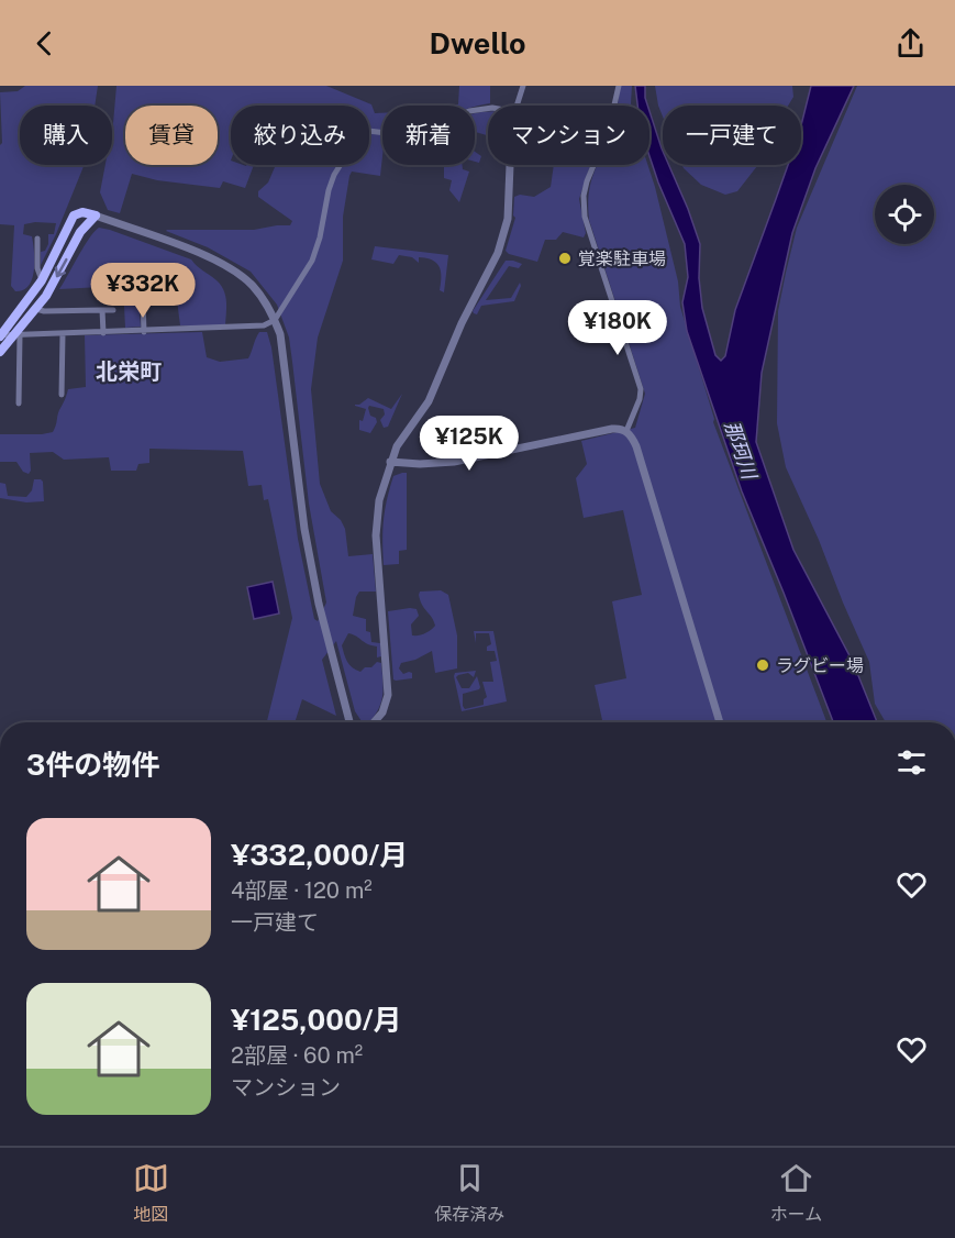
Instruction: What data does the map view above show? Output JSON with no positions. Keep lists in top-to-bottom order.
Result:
{
  "districts": ["北栄町"],
  "water": ["那珂川"],
  "places": ["覚楽駐車場", "ラグビー場"],
  "page": {
    "header": "Dwello",
    "chip": [
      "購入",
      "賃貸",
      "絞り込み",
      "新着",
      "マンション",
      "一戸建て"
    ],
    "price": ["¥332K", "¥180K", "¥125K"],
    "heading": "3件の物件",
    "list": [
      {
        "name": "¥332,000/月",
        "note": "4部屋 · 120 m² · 一戸建て"
      },
      {
        "name": "¥125,000/月",
        "note": "2部屋 · 60 m² · マンション"
      }
    ],
    "tabs": ["地図", "保存済み", "ホーム"]
  }
}
